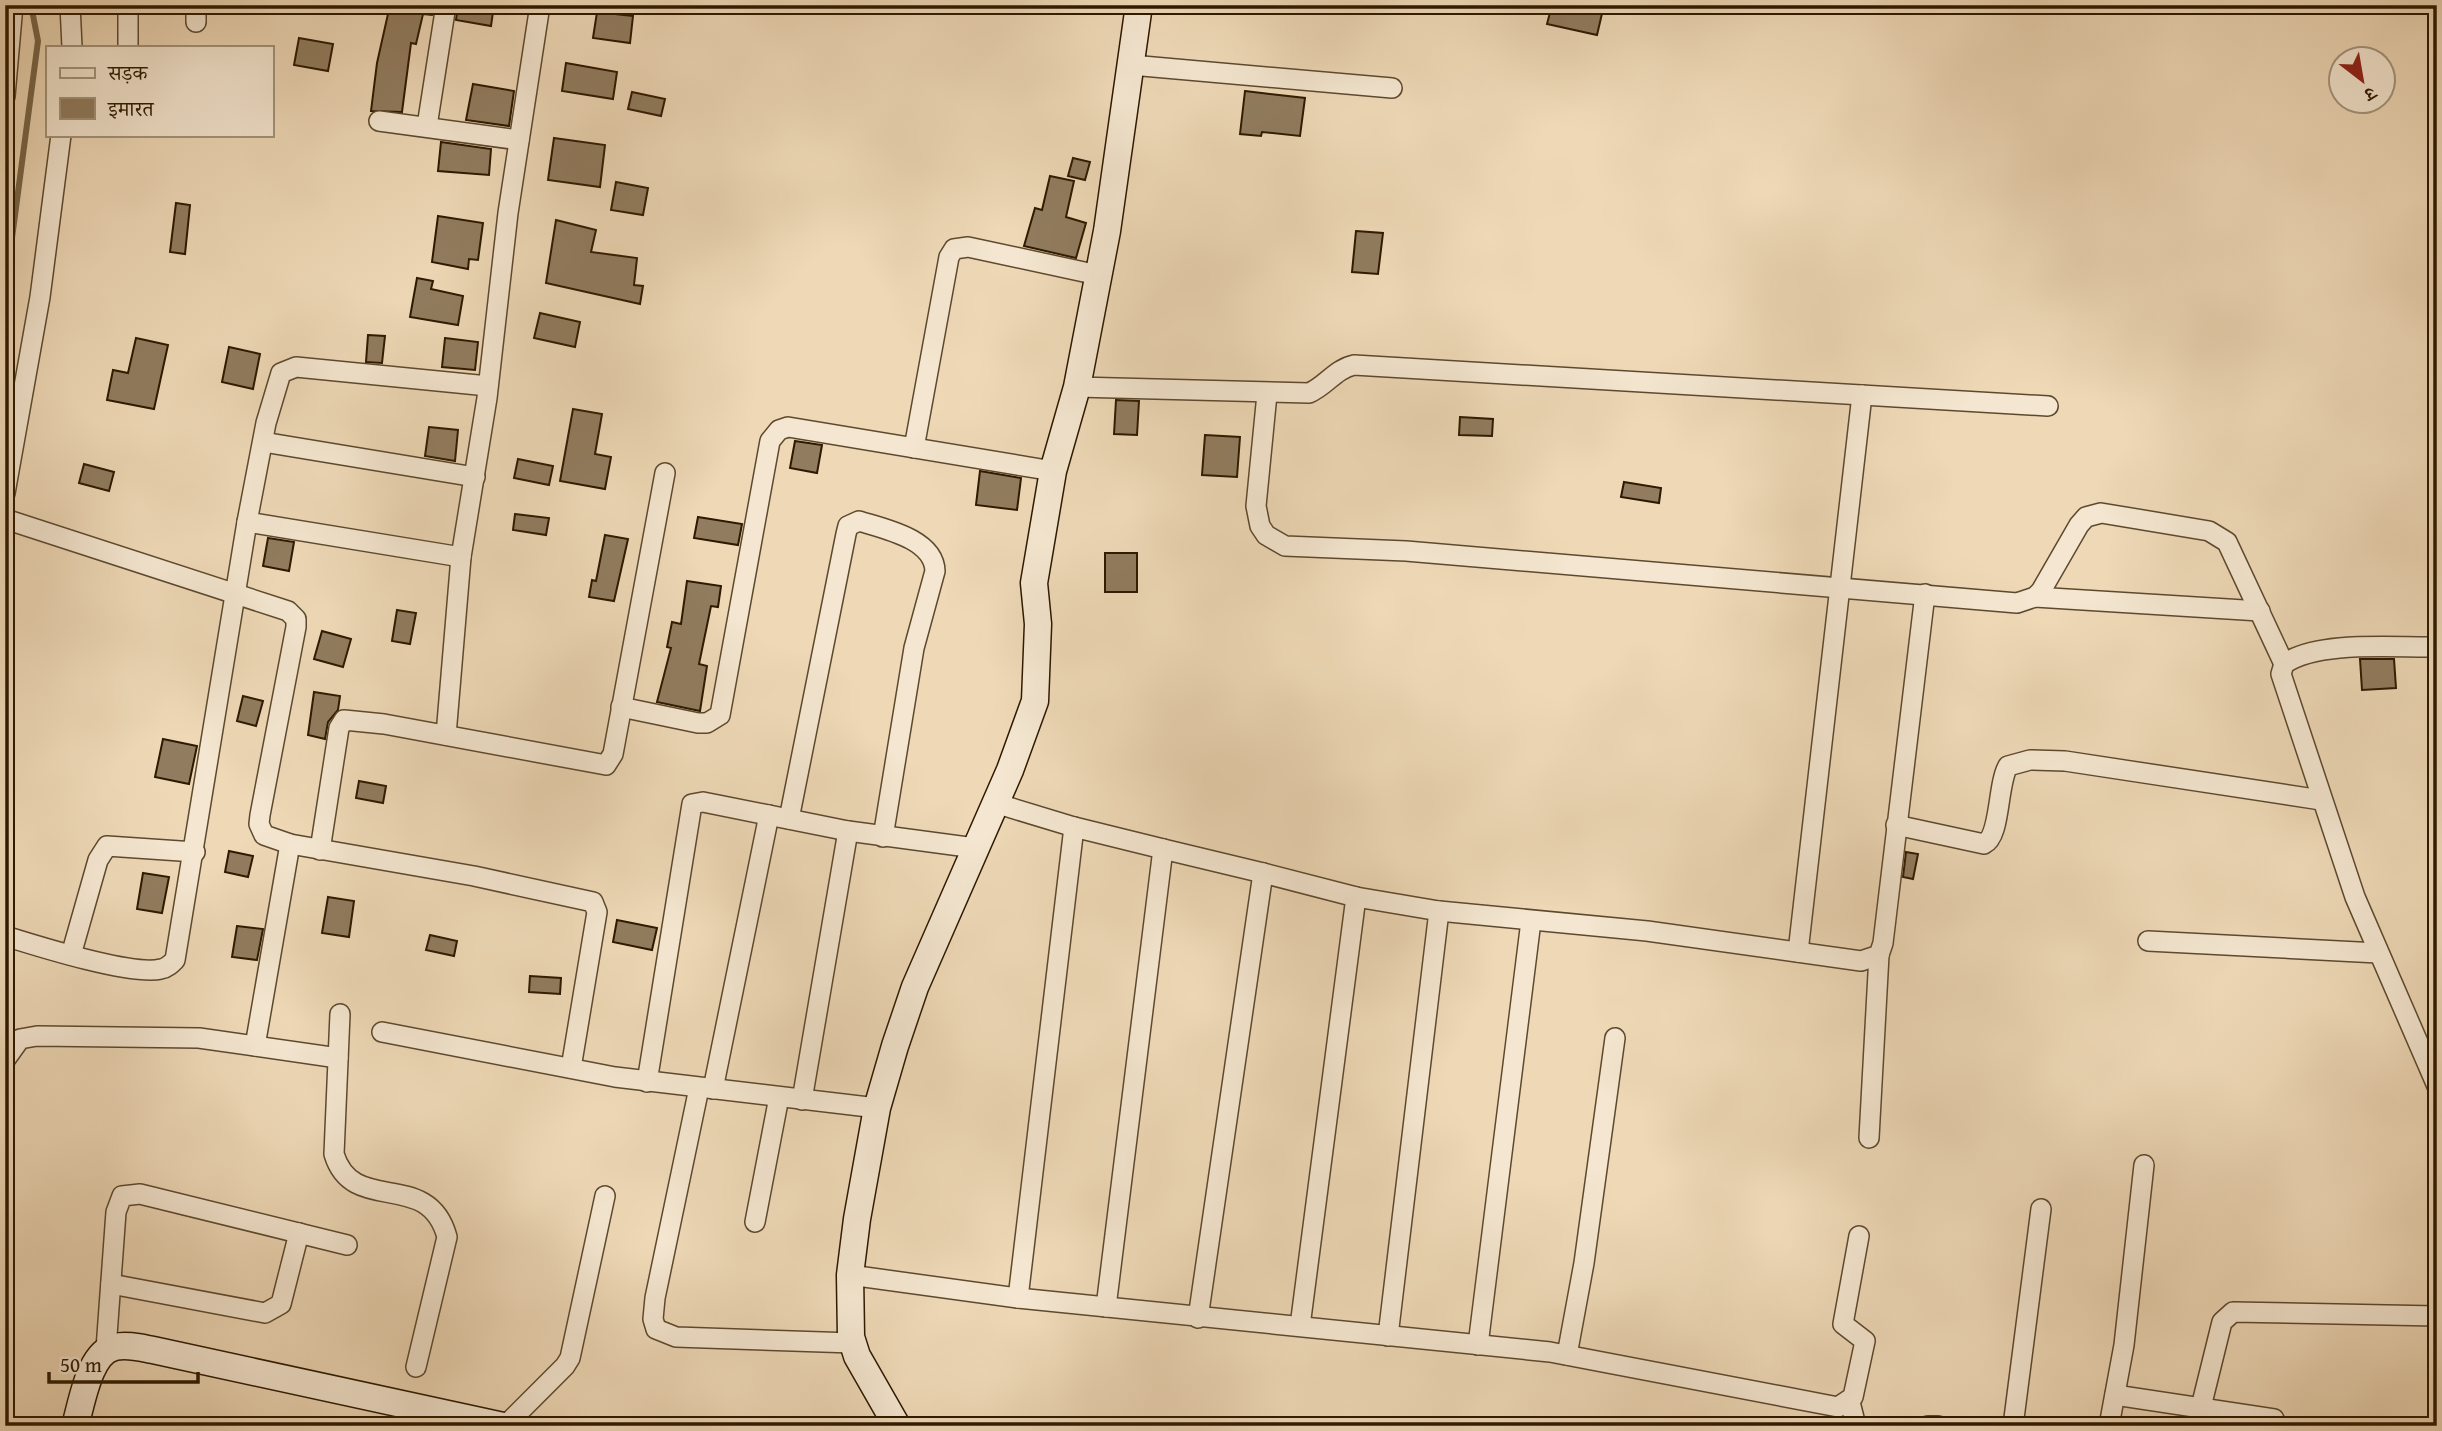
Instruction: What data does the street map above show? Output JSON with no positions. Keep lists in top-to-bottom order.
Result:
{
  "legend": ["सड़क", "इमारत"],
  "scale_bar": "50 m",
  "north": "bottom right"
}
